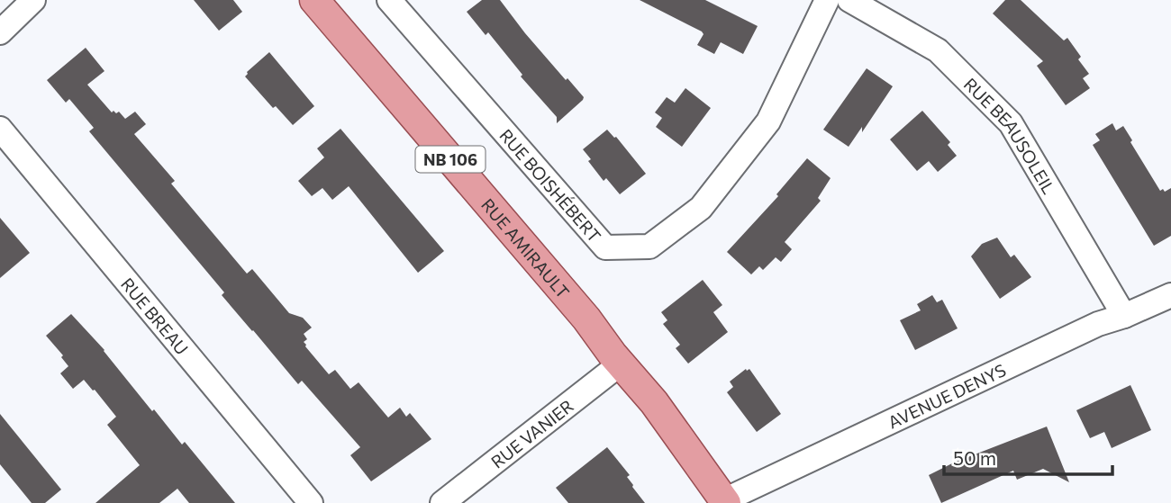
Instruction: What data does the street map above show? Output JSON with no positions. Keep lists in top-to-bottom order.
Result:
{
  "streets": {
    "main road": ["NB 106", "RUE AMIRAULT"],
    "street": [
      "RUE BEAUSOLEIL",
      "RUE BOISHÉBERT",
      "RUE BREAU",
      "AVENUE DENYS",
      "RUE VANIER"
    ]
  },
  "crossings": [
    ["RUE BEAUSOLEIL", "AVENUE DENYS"],
    ["RUE AMIRAULT", "AVENUE DENYS"],
    ["RUE AMIRAULT", "RUE VANIER"]
  ],
  "scale_bar": "50 m"
}
